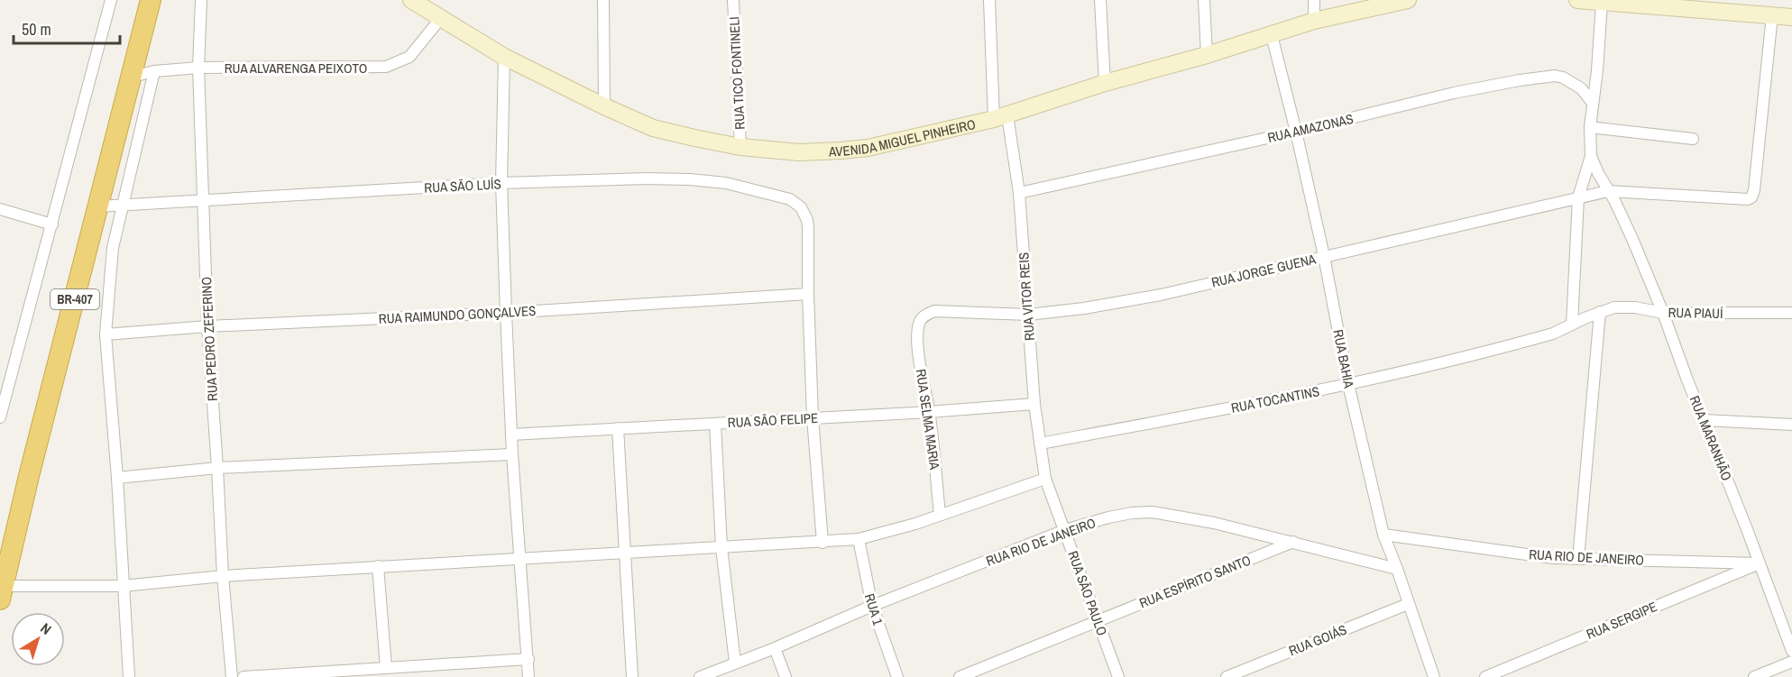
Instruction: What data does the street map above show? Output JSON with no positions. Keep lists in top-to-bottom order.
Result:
{
  "streets": {
    "highway": ["BR-407"],
    "street": [
      "RUA ALVARENGA PEIXOTO",
      "RUA TICO FONTINELI",
      "RUA AMAZONAS",
      "AVENIDA MIGUEL PINHEIRO",
      "RUA SÃO LUÍS",
      "RUA JORGE GUENA",
      "RUA VITOR REIS",
      "RUA PIAUÍ",
      "RUA RAIMUNDO GONÇALVES",
      "RUA PEDRO ZEFERINO",
      "RUA BAHIA",
      "RUA TOCANTINS",
      "RUA SELMA MARIA",
      "RUA SÃO FELIPE",
      "RUA MARANHÃO",
      "RUA RIO DE JANEIRO",
      "RUA ESPÍRITO SANTO",
      "RUA SÃO PAULO",
      "RUA 1",
      "RUA SERGIPE",
      "RUA GOIÁS"
    ]
  },
  "crossings": [
    ["RUA ALVARENGA PEIXOTO", "AVENIDA MIGUEL PINHEIRO"],
    ["RUA ALVARENGA PEIXOTO", "BR-407"],
    ["RUA ALVARENGA PEIXOTO", "RUA PEDRO ZEFERINO"],
    ["RUA TICO FONTINELI", "AVENIDA MIGUEL PINHEIRO"],
    ["RUA AMAZONAS", "RUA VITOR REIS"],
    ["RUA AMAZONAS", "RUA BAHIA"],
    ["AVENIDA MIGUEL PINHEIRO", "RUA VITOR REIS"],
    ["AVENIDA MIGUEL PINHEIRO", "RUA BAHIA"],
    ["RUA SÃO LUÍS", "BR-407"],
    ["RUA SÃO LUÍS", "RUA RAIMUNDO GONÇALVES"],
    ["RUA SÃO LUÍS", "RUA PEDRO ZEFERINO"],
    ["RUA JORGE GUENA", "RUA VITOR REIS"],
    ["RUA JORGE GUENA", "RUA BAHIA"],
    ["RUA JORGE GUENA", "RUA SELMA MARIA"],
    ["RUA JORGE GUENA", "RUA MARANHÃO"],
    ["RUA VITOR REIS", "RUA TOCANTINS"],
    ["RUA VITOR REIS", "RUA SÃO FELIPE"],
    ["RUA VITOR REIS", "RUA SÃO PAULO"],
    ["RUA PIAUÍ", "RUA TOCANTINS"],
    ["RUA PIAUÍ", "RUA MARANHÃO"],
    ["RUA RAIMUNDO GONÇALVES", "RUA PEDRO ZEFERINO"],
    ["RUA BAHIA", "RUA TOCANTINS"],
    ["RUA BAHIA", "RUA RIO DE JANEIRO"],
    ["RUA BAHIA", "RUA GOIÁS"],
    ["RUA SELMA MARIA", "RUA SÃO FELIPE"],
    ["RUA MARANHÃO", "RUA RIO DE JANEIRO"],
    ["RUA MARANHÃO", "RUA SERGIPE"],
    ["RUA RIO DE JANEIRO", "RUA ESPÍRITO SANTO"],
    ["RUA RIO DE JANEIRO", "RUA SÃO PAULO"],
    ["RUA RIO DE JANEIRO", "RUA 1"],
    ["RUA RIO DE JANEIRO", "RUA SERGIPE"],
    ["RUA ESPÍRITO SANTO", "RUA SÃO PAULO"]
  ],
  "scale_bar": "50 m",
  "north": "top right"
}
